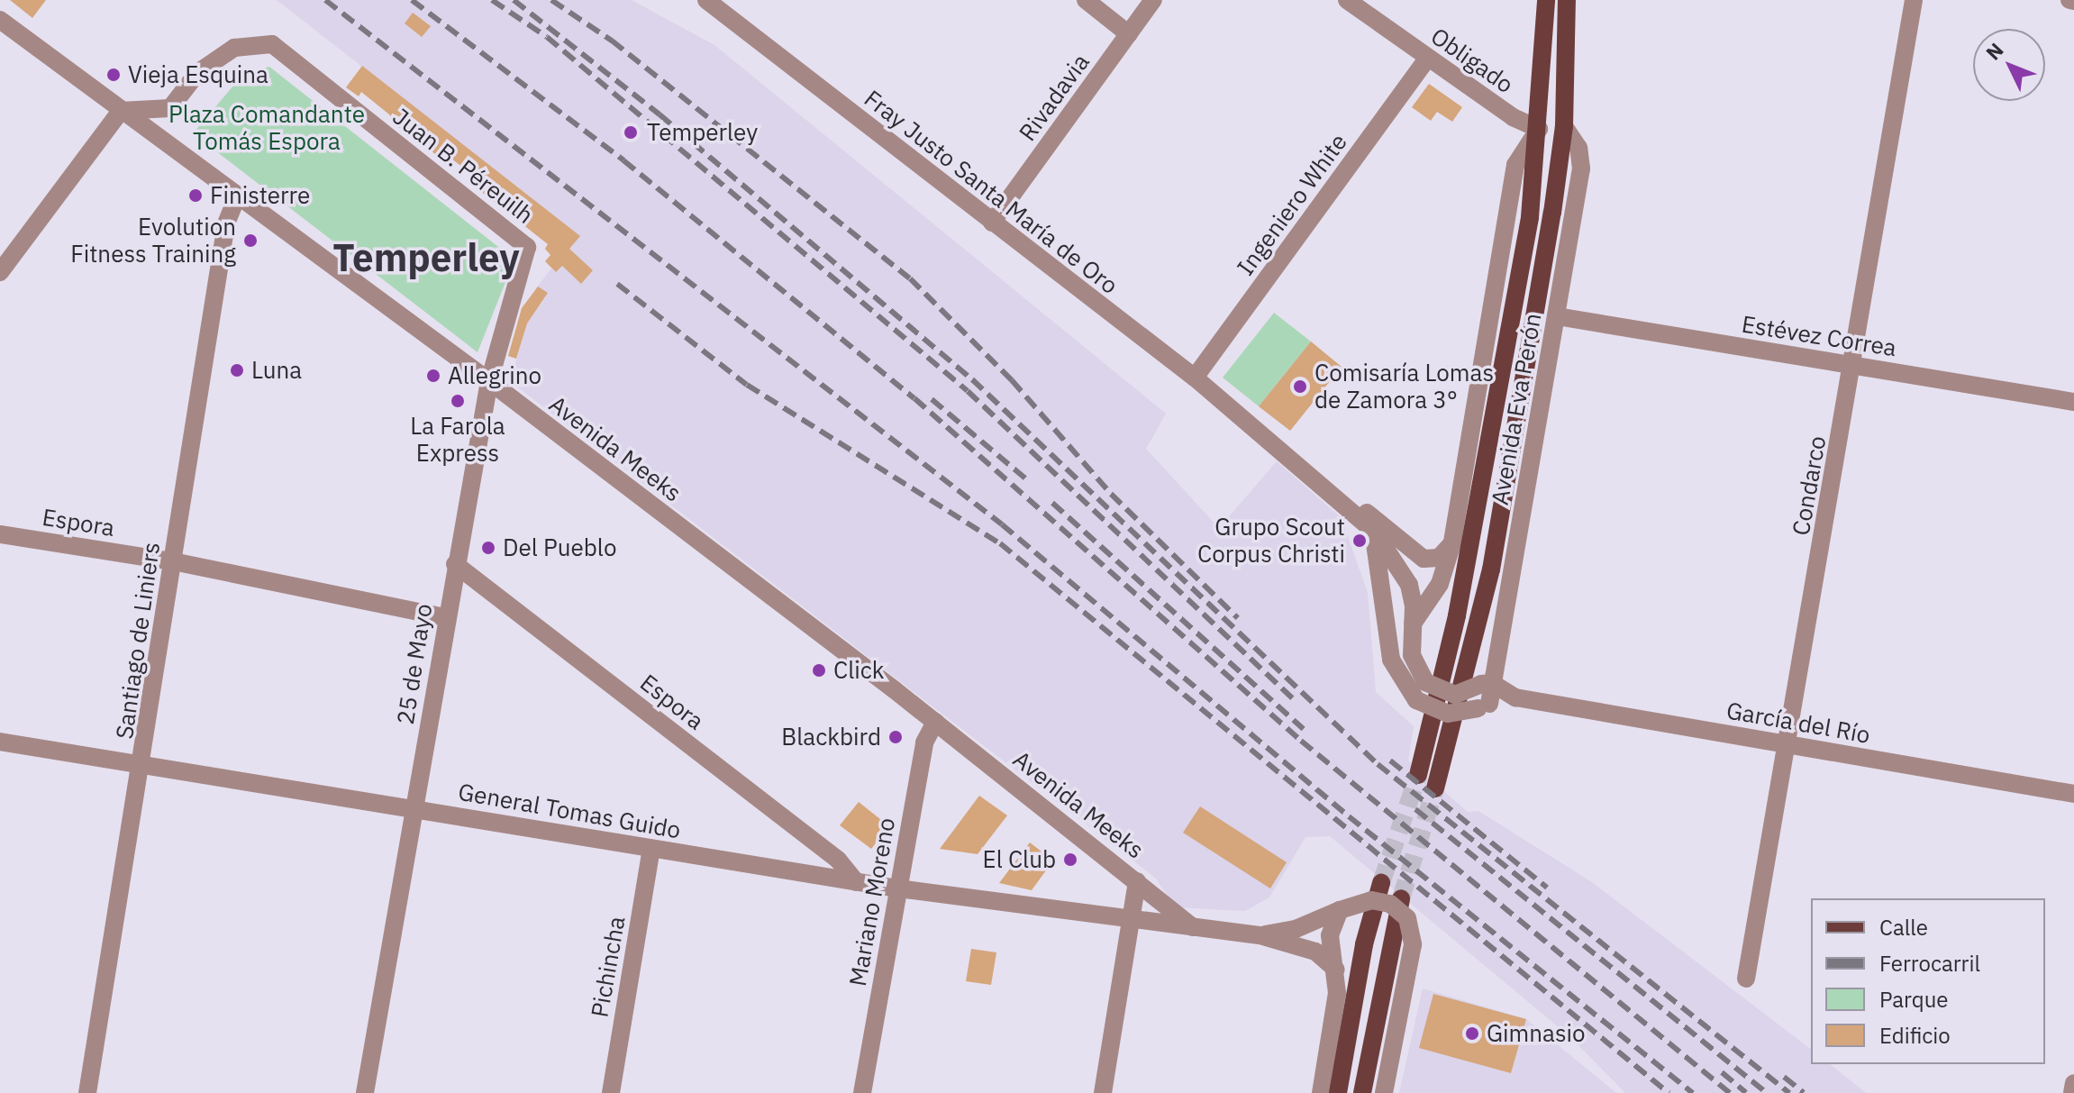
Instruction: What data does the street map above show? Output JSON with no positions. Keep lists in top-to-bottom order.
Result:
{
  "streets": {
    "street": [
      "Obligado",
      "Rivadavia",
      "Juan B. Péreuilh",
      "Fray Justo Santa María de Oro",
      "Ingeniero White",
      "Estévez Correa",
      "Avenida Eva Perón",
      "Avenida Meeks",
      "Condarco",
      "Espora",
      "Santiago de Liniers",
      "25 de Mayo",
      "García del Río",
      "General Tomas Guido",
      "Mariano Moreno",
      "Pichincha"
    ]
  },
  "crossings": [
    ["Obligado", "Ingeniero White"],
    ["Obligado", "Avenida Eva Perón"],
    ["Rivadavia", "Fray Justo Santa María de Oro"],
    ["Juan B. Péreuilh", "Avenida Meeks"],
    ["Juan B. Péreuilh", "25 de Mayo"],
    ["Fray Justo Santa María de Oro", "Ingeniero White"],
    ["Fray Justo Santa María de Oro", "Avenida Eva Perón"],
    ["Fray Justo Santa María de Oro", "García del Río"],
    ["Estévez Correa", "Avenida Eva Perón"],
    ["Estévez Correa", "Condarco"],
    ["Avenida Eva Perón", "García del Río"],
    ["Avenida Meeks", "Santiago de Liniers"],
    ["Avenida Meeks", "25 de Mayo"],
    ["Avenida Meeks", "General Tomas Guido"],
    ["Avenida Meeks", "Mariano Moreno"],
    ["Condarco", "García del Río"],
    ["Espora", "Santiago de Liniers"],
    ["Espora", "25 de Mayo"],
    ["Espora", "General Tomas Guido"],
    ["Santiago de Liniers", "General Tomas Guido"],
    ["25 de Mayo", "General Tomas Guido"],
    ["General Tomas Guido", "Mariano Moreno"],
    ["General Tomas Guido", "Pichincha"]
  ],
  "districts": ["Temperley"],
  "parks": ["Plaza Comandante Tomás Espora"],
  "places": [
    "Vieja Esquina",
    "Temperley",
    "Finisterre",
    "Evolution Fitness Training",
    "Luna",
    "Allegrino",
    "Comisaría Lomas de Zamora 3°",
    "La Farola Express",
    "Grupo Scout Corpus Christi",
    "Del Pueblo",
    "Click",
    "Blackbird",
    "El Club",
    "Gimnasio"
  ],
  "legend": [
    "Calle",
    "Ferrocarril",
    "Parque",
    "Edificio"
  ],
  "north": "top left"
}
